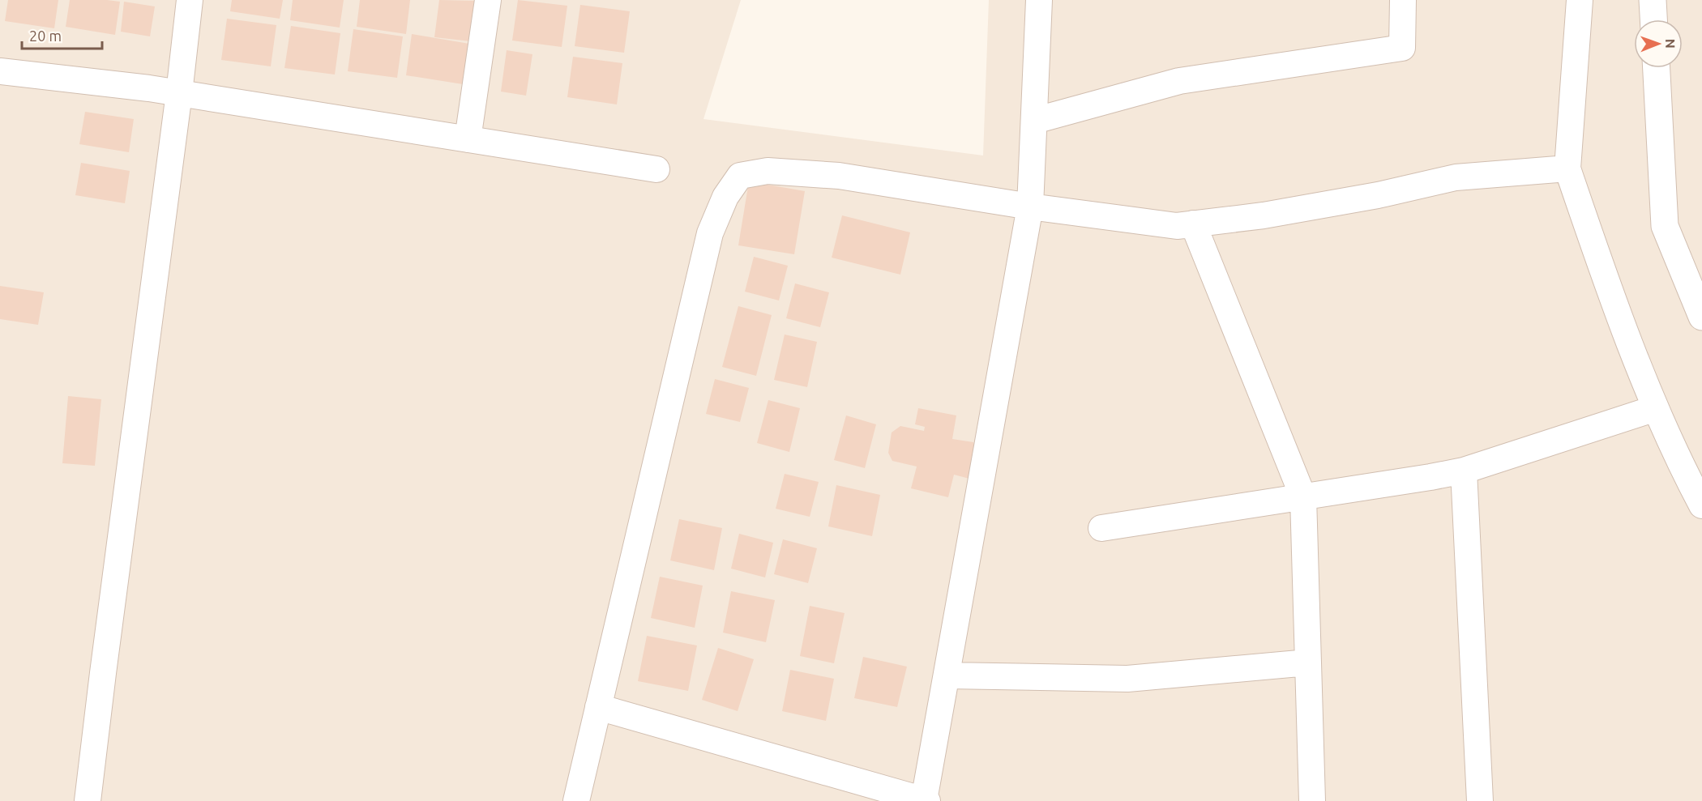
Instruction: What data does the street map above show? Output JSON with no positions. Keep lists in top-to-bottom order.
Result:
{
  "scale_bar": "20 m",
  "north": "right"
}
